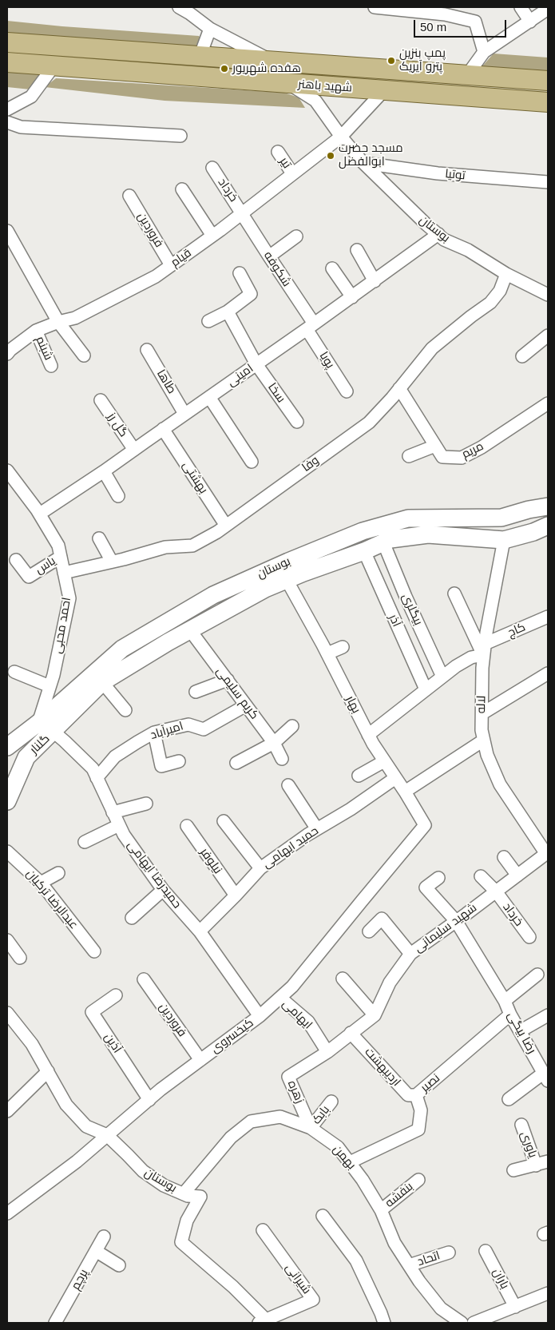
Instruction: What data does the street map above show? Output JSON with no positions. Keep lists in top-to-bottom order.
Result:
{
  "streets": {
    "main road": ["شهید باهنر"],
    "street": [
      "تیر",
      "توتیا",
      "خرداد",
      "بوستان",
      "فروردین",
      "قیام",
      "شکوفه",
      "شبنم",
      "پویا",
      "امینی",
      "طاها",
      "سخا",
      "گل رز",
      "مریم",
      "وفا",
      "بهشتی",
      "یاس",
      "بیگلری",
      "آذر",
      "احمد محبی",
      "کاج",
      "کریم سلیمی",
      "بهار",
      "لاله",
      "امیرآباد",
      "گلنار",
      "حمید ایهامی",
      "نیلوفر",
      "حمیدرضا ایهامی",
      "عبدالرضا ترکیان",
      "شهید سلیمانی",
      "ایهامی",
      "رضا بیگی",
      "کیخسروی",
      "آذین",
      "اردیبهشت",
      "نصیر",
      "زهره",
      "بابک",
      "یاوری",
      "بهمن",
      "بنفشه",
      "اتحاد",
      "شیرانی",
      "باران",
      "پرچم"
    ]
  },
  "crossings": [
    ["شهید باهنر", "قیام"],
    ["تیر", "قیام"],
    ["توتیا", "بوستان"],
    ["خرداد", "قیام"],
    ["خرداد", "شکوفه"],
    ["خرداد", "شهید سلیمانی"],
    ["بوستان", "قیام"],
    ["بوستان", "امینی"],
    ["بوستان", "وفا"],
    ["بوستان", "بیگلری"],
    ["بوستان", "آذر"],
    ["بوستان", "احمد محبی"],
    ["بوستان", "کریم سلیمی"],
    ["بوستان", "بهار"],
    ["بوستان", "لاله"],
    ["بوستان", "گلنار"],
    ["بوستان", "حمیدرضا ایهامی"],
    ["بوستان", "کیخسروی"],
    ["بوستان", "بهمن"],
    ["بوستان", "شیرانی"],
    ["فروردین", "قیام"],
    ["فروردین", "کیخسروی"],
    ["قیام", "شکوفه"],
    ["قیام", "شبنم"],
    ["شکوفه", "پویا"],
    ["شکوفه", "امینی"],
    ["پویا", "امینی"],
    ["امینی", "طاها"],
    ["امینی", "سخا"],
    ["امینی", "گل رز"],
    ["امینی", "بهشتی"],
    ["امینی", "احمد محبی"],
    ["مریم", "وفا"],
    ["وفا", "بهشتی"],
    ["وفا", "احمد محبی"],
    ["یاس", "احمد محبی"],
    ["بیگلری", "کاج"],
    ["آذر", "کاج"],
    ["احمد محبی", "گلنار"],
    ["احمد محبی", "حمیدرضا ایهامی"],
    ["کاج", "بهار"],
    ["کاج", "لاله"],
    ["کریم سلیمی", "امیرآباد"],
    ["بهار", "حمید ایهامی"],
    ["بهار", "کیخسروی"],
    ["لاله", "شهید سلیمانی"],
    ["امیرآباد", "حمیدرضا ایهامی"],
    ["گلنار", "حمیدرضا ایهامی"],
    ["حمید ایهامی", "نیلوفر"],
    ["حمید ایهامی", "حمیدرضا ایهامی"],
    ["حمیدرضا ایهامی", "کیخسروی"],
    ["شهید سلیمانی", "ایهامی"],
    ["شهید سلیمانی", "اردیبهشت"],
    ["شهید سلیمانی", "زهره"],
    ["ایهامی", "کیخسروی"],
    ["ایهامی", "زهره"],
    ["رضا بیگی", "نصیر"],
    ["کیخسروی", "آذین"],
    ["اردیبهشت", "نصیر"],
    ["نصیر", "بهمن"],
    ["زهره", "بابک"],
    ["زهره", "بهمن"],
    ["بابک", "بهمن"],
    ["بهمن", "بنفشه"],
    ["بهمن", "اتحاد"]
  ],
  "places": ["پمپ بنزین پترو آیریک", "هفده شهریور", "مسجد حضرت ابوالفضل"],
  "scale_bar": "50 m"
}
